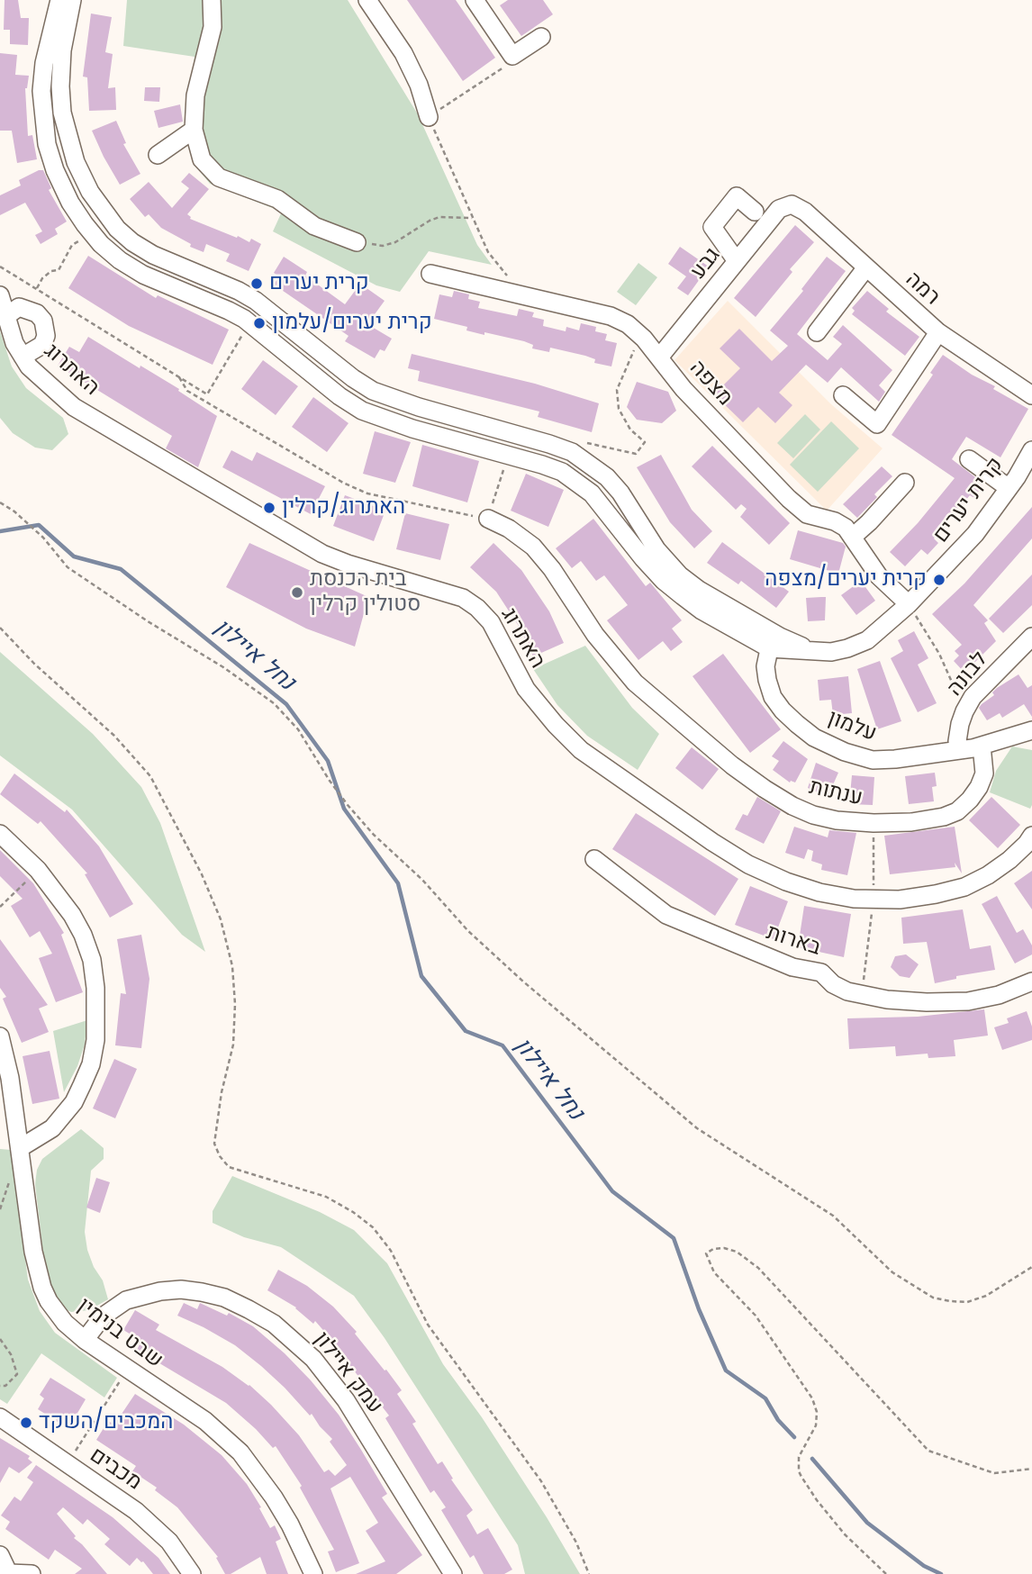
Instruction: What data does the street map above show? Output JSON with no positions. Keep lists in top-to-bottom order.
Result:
{
  "streets": {
    "street": [
      "גבע",
      "רמה",
      "האתרוג",
      "מצפה",
      "קרית יערים",
      "לבונה",
      "עלמון",
      "ענתות",
      "בארות",
      "שבט בנימין",
      "עמק איילון",
      "מכבים"
    ]
  },
  "crossings": [
    ["גבע", "רמה"],
    ["גבע", "מצפה"],
    ["מצפה", "קרית יערים"],
    ["קרית יערים", "עלמון"],
    ["לבונה", "עלמון"],
    ["עלמון", "ענתות"],
    ["שבט בנימין", "עמק איילון"]
  ],
  "water": ["נחל איילון"],
  "places": [
    "קרית יערים",
    "קרית יערים/עלמון",
    "האתרוג/קרלין",
    "קרית יערים/מצפה",
    "בית הכנסת סטולין קרלין",
    "המכבים/השקד"
  ]
}
